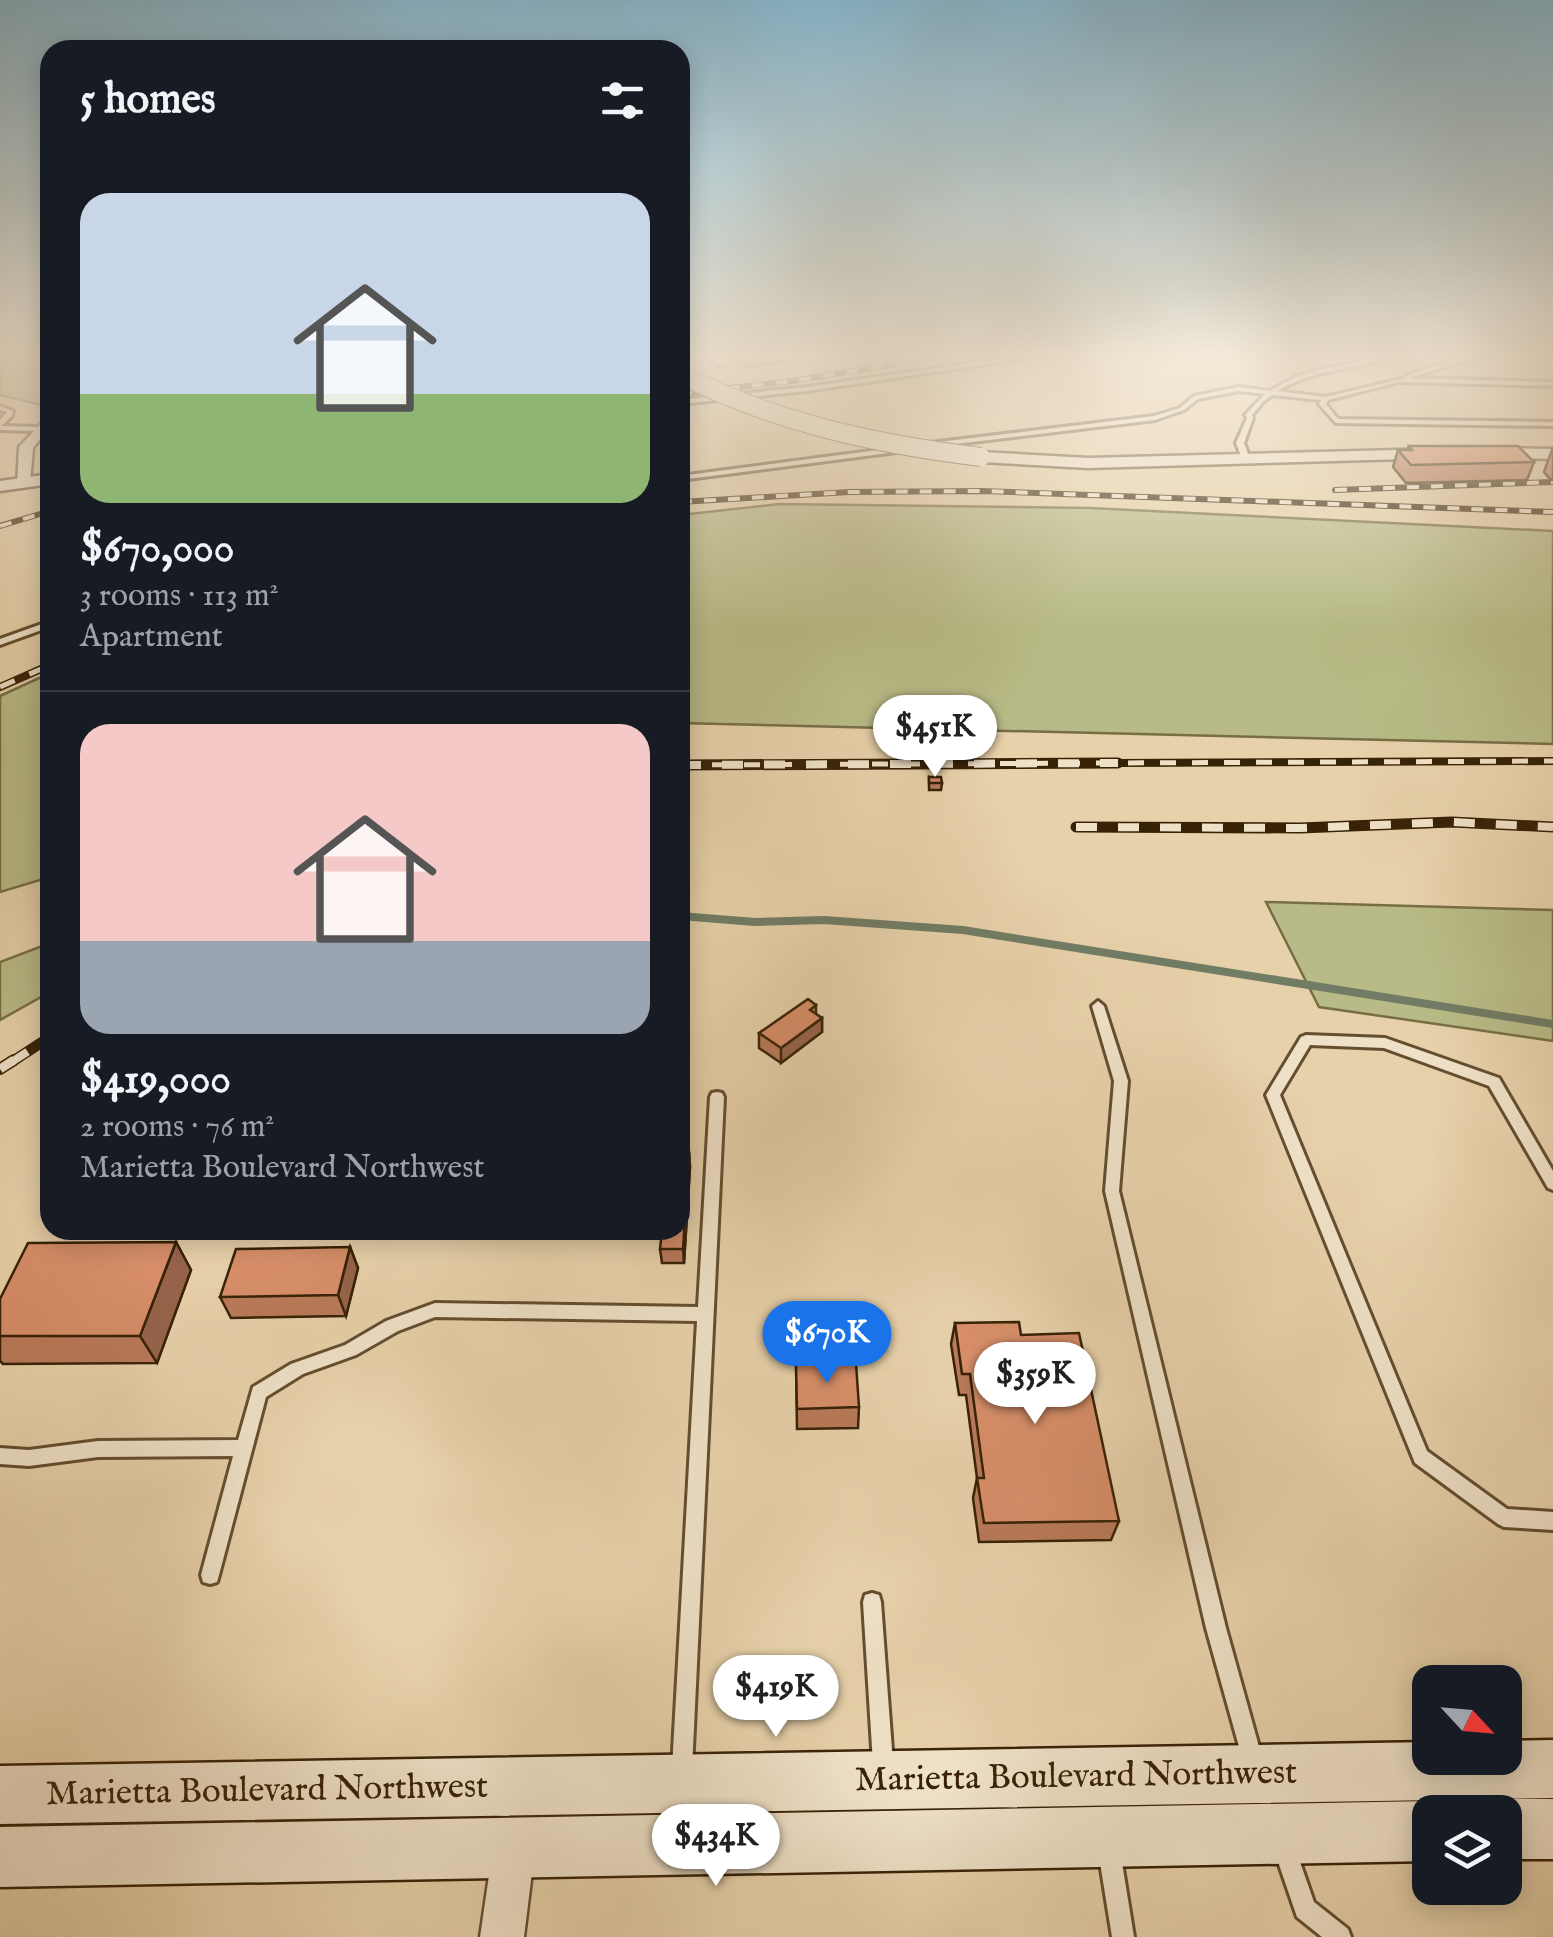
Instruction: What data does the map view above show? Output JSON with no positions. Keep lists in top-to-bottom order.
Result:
{
  "streets": {
    "main road": ["Marietta Boulevard Northwest"]
  },
  "north": "bottom right",
  "page": {
    "heading": "5 homes",
    "list": [
      {
        "name": "$670,000",
        "note": "3 rooms · 113 m² · Apartment"
      },
      {
        "name": "$419,000",
        "note": "2 rooms · 76 m² · Marietta Boulevard Northwest"
      }
    ],
    "price": [
      "$451K",
      "$670K",
      "$359K",
      "$419K",
      "$434K"
    ]
  }
}
